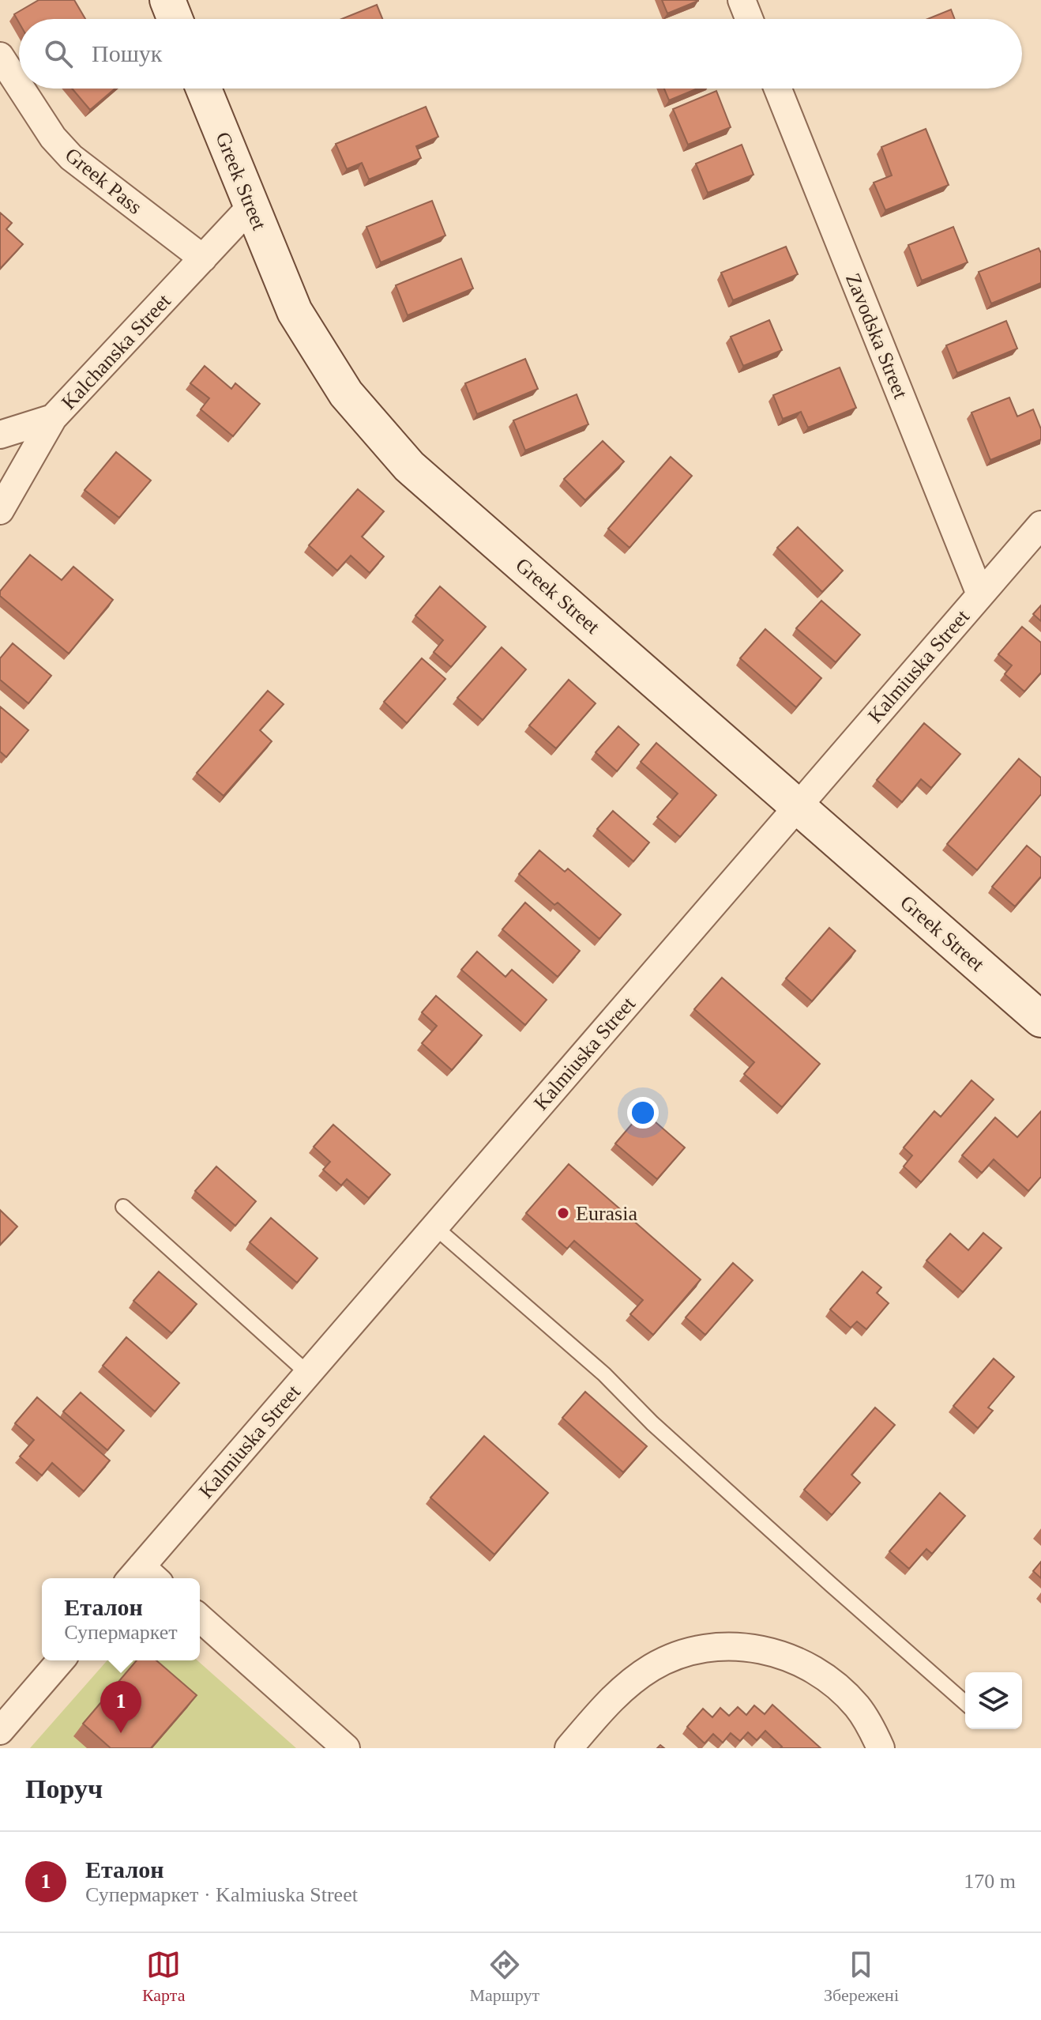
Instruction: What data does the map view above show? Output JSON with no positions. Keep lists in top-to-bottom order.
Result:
{
  "streets": {
    "street": [
      "Greek Pass",
      "Greek Street",
      "Zavodska Street",
      "Kalchanska Street",
      "Kalmiuska Street"
    ]
  },
  "crossings": [
    ["Greek Pass", "Kalchanska Street"],
    ["Greek Street", "Kalchanska Street"],
    ["Greek Street", "Kalmiuska Street"],
    ["Zavodska Street", "Kalmiuska Street"]
  ],
  "places": ["Eurasia"],
  "page": {
    "search": "Пошук",
    "popup": ["Еталон", "Супермаркет"],
    "pins": "1",
    "heading": "Поруч",
    "list": [
      {
        "mark": "1",
        "name": "Еталон",
        "note": "Супермаркет · Kalmiuska Street",
        "value": "170 m"
      }
    ],
    "nav": ["Карта", "Маршрут", "Збережені"]
  }
}
